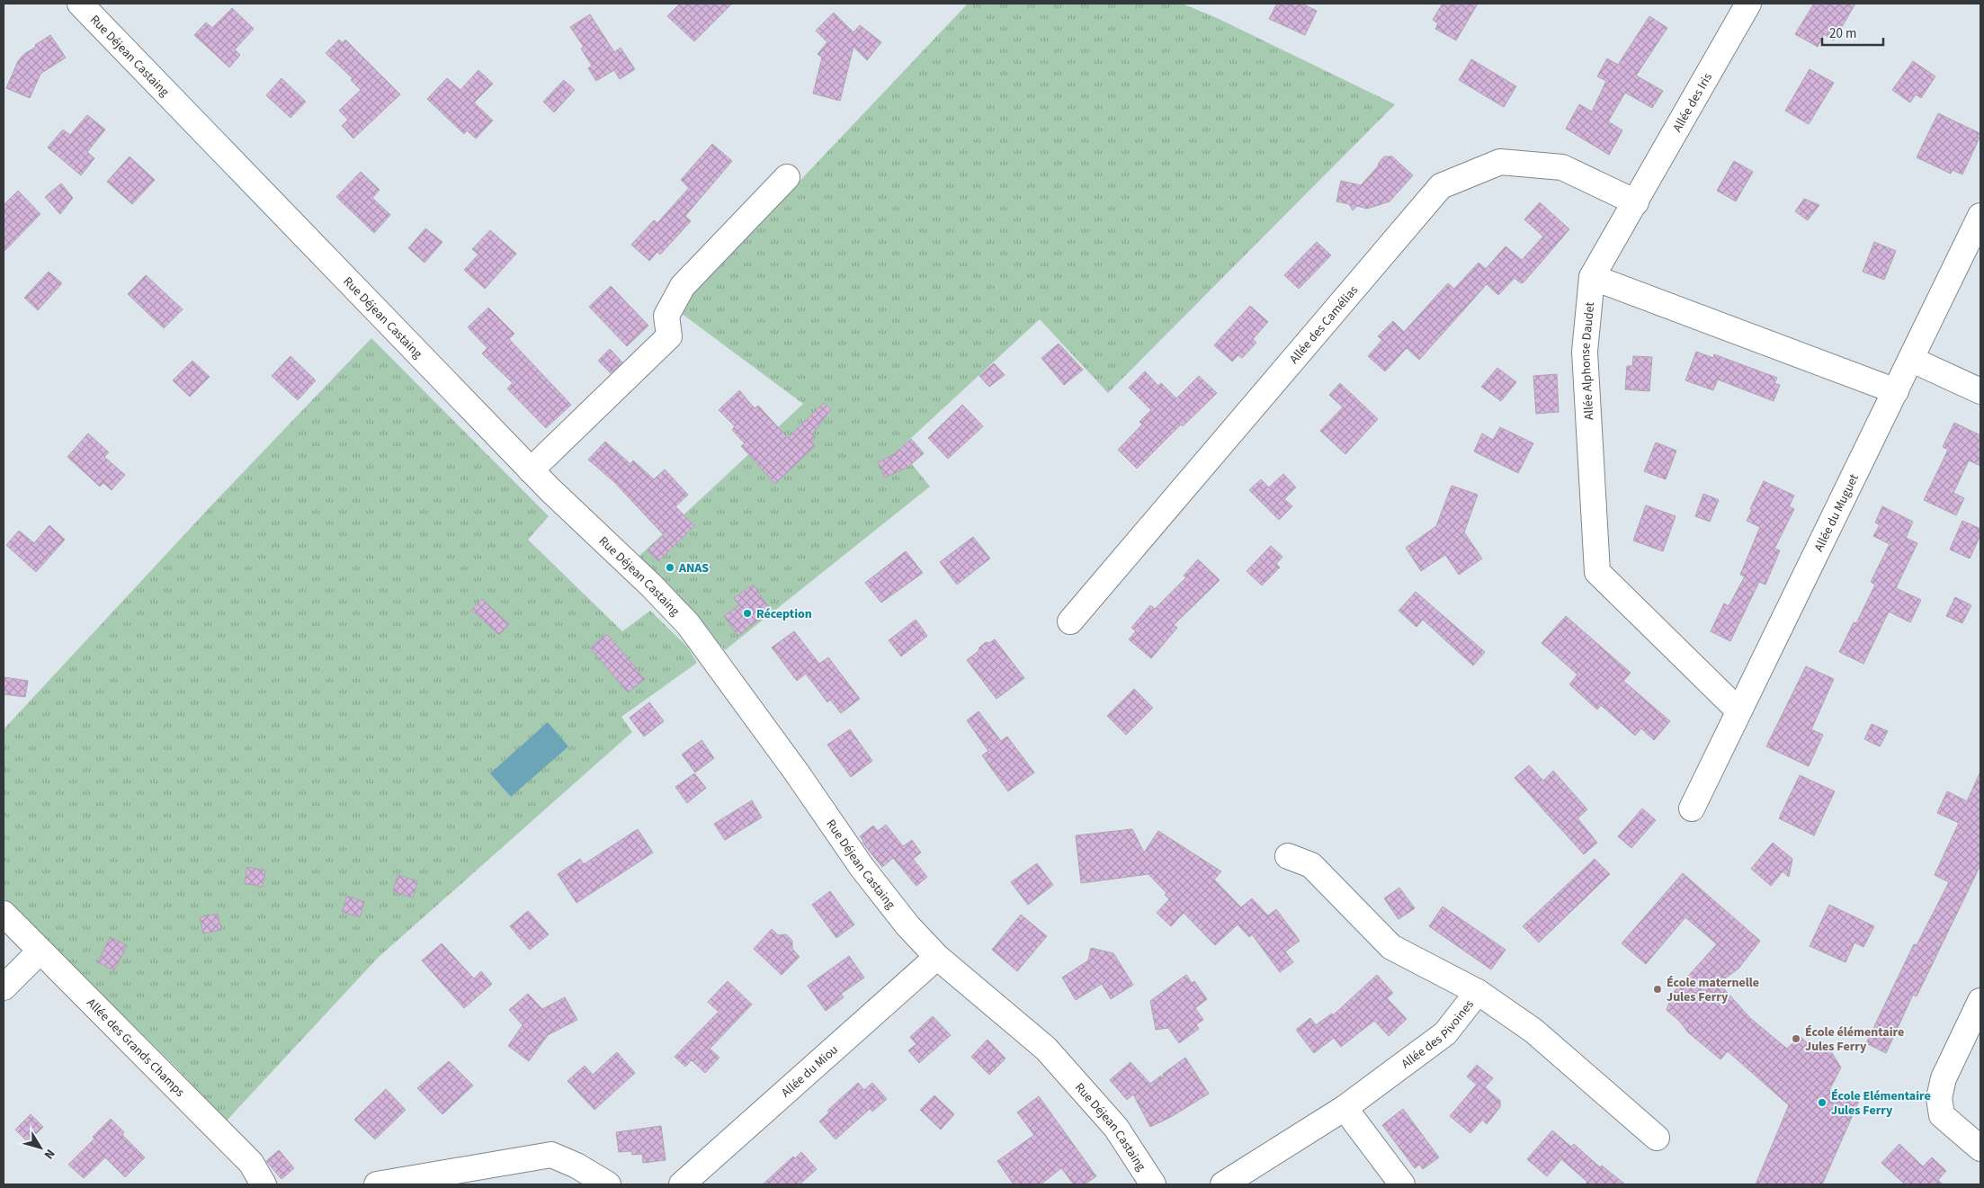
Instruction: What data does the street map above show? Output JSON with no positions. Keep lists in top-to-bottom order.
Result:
{
  "streets": {
    "street": [
      "Rue Déjean Castaing",
      "Allée des Iris",
      "Allée des Camélias",
      "Allée Alphonse Daudet",
      "Allée du Muguet",
      "Allée des Pivoines",
      "Allée des Grands Champs",
      "Allée du Miou"
    ]
  },
  "crossings": [
    ["Rue Déjean Castaing", "Allée du Miou"],
    ["Allée des Iris", "Allée des Camélias"],
    ["Allée des Iris", "Allée Alphonse Daudet"],
    ["Allée Alphonse Daudet", "Allée du Muguet"]
  ],
  "places": [
    "ANAS",
    "Réception",
    "École maternelle Jules Ferry",
    "École élémentaire Jules Ferry",
    "École Elémentaire Jules Ferry"
  ],
  "scale_bar": "20 m",
  "north": "bottom right"
}
